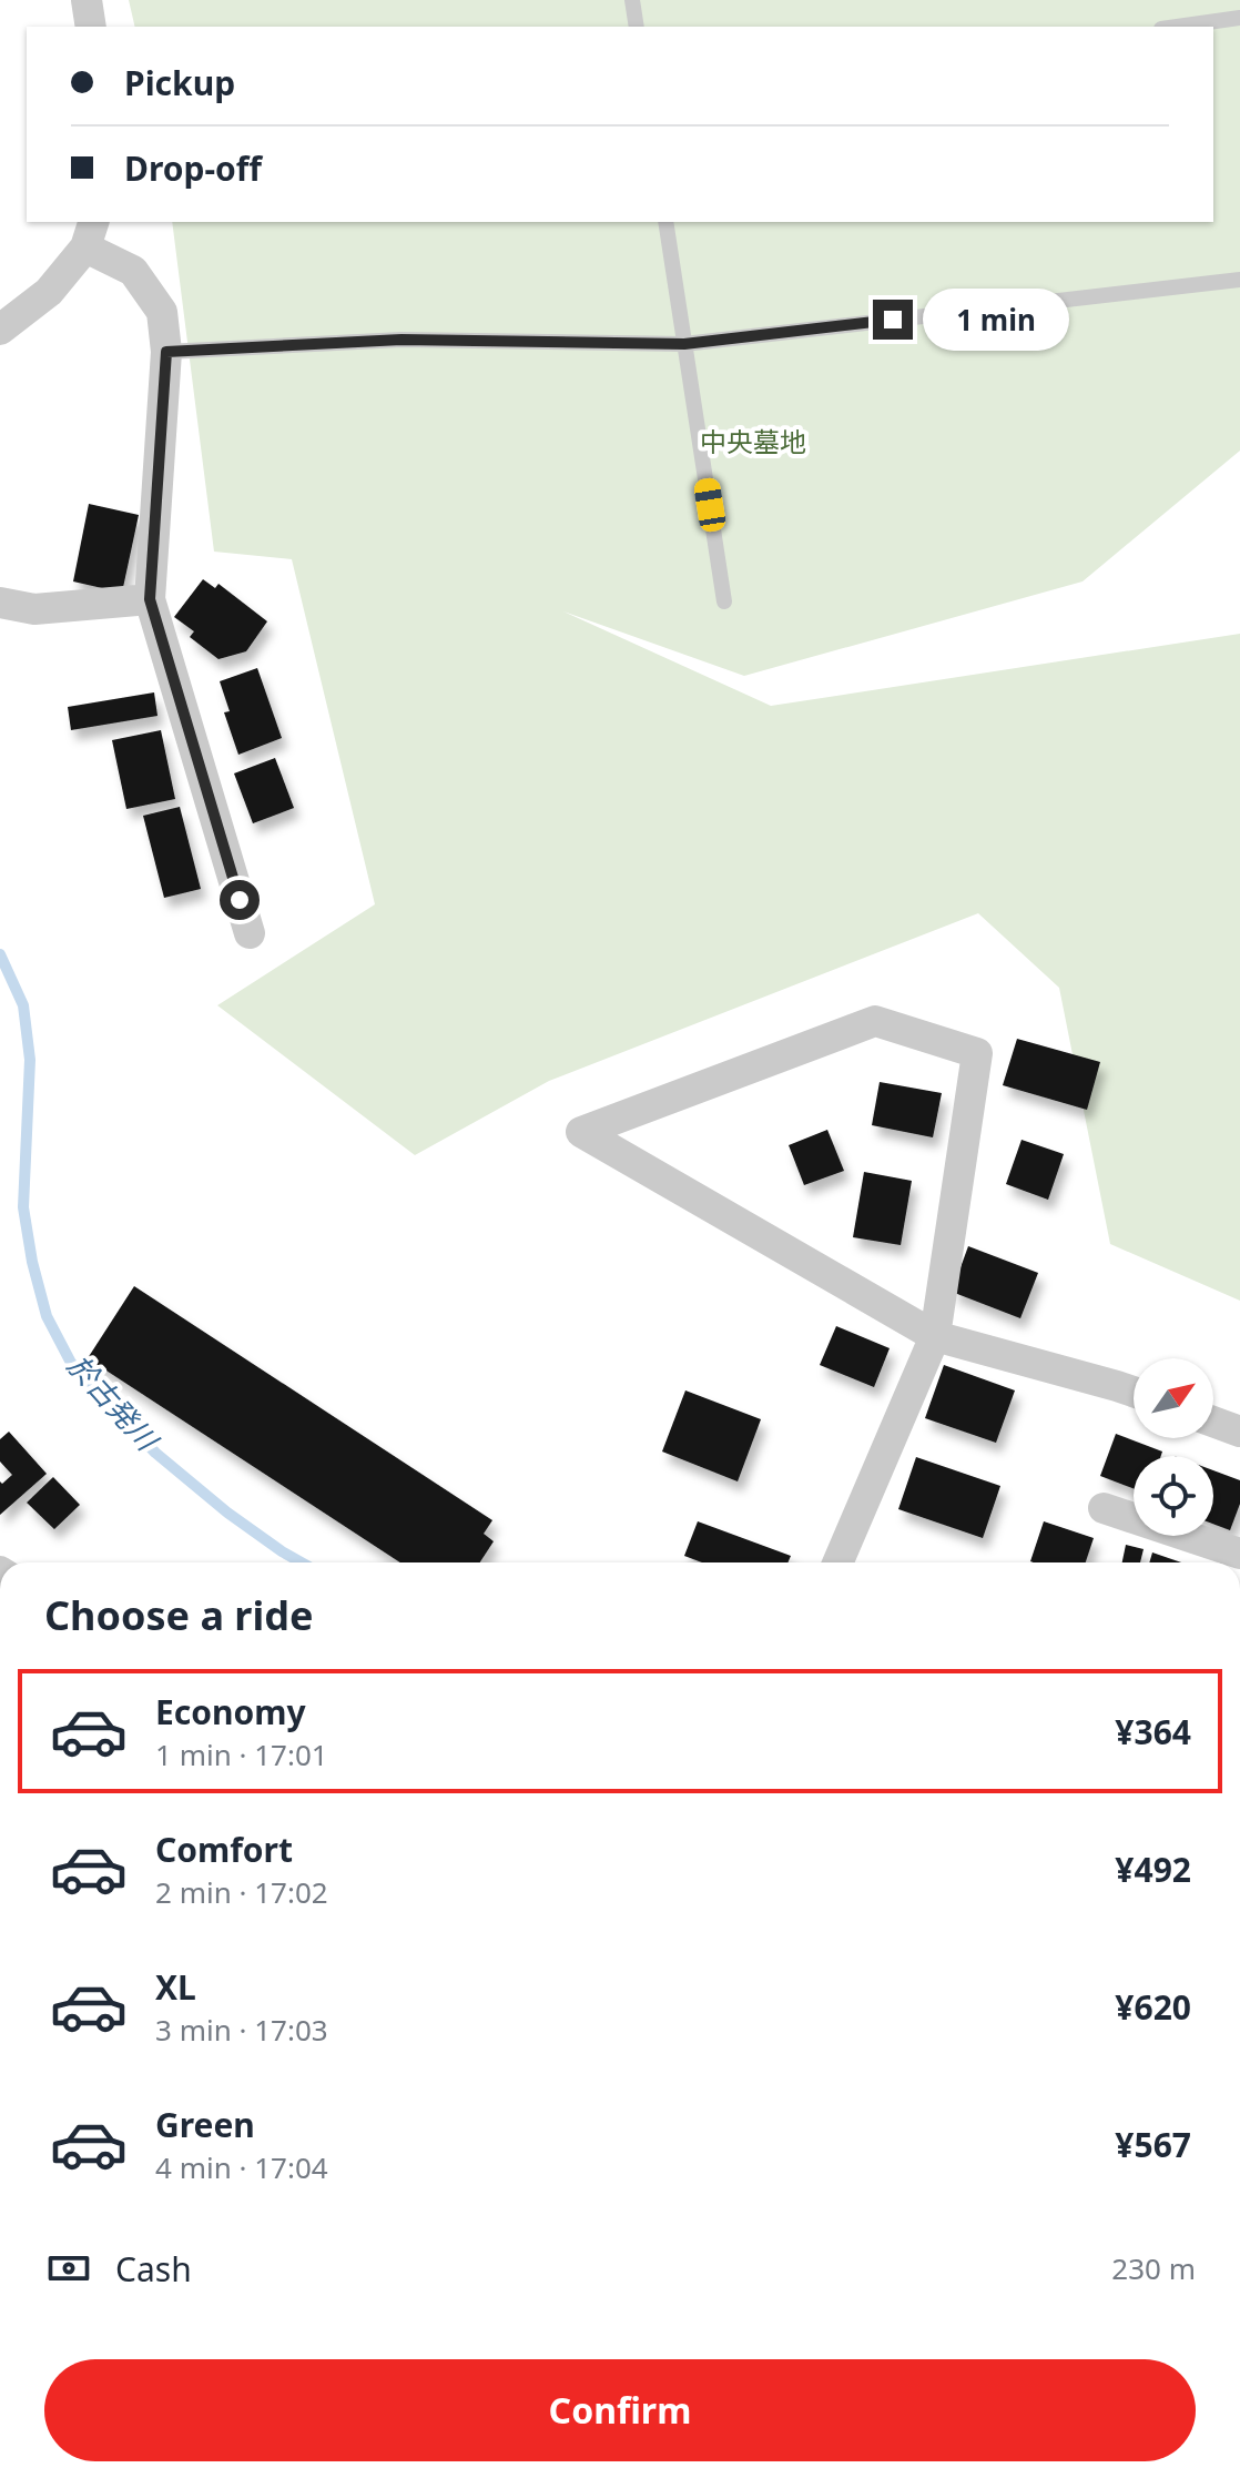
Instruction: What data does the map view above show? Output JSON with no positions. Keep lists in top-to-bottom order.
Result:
{
  "water": ["於古発川"],
  "parks": ["中央墓地"],
  "north": "top right",
  "page": {
    "banner": ["Pickup", "Drop-off"],
    "bubble": "1 min",
    "heading": "Choose a ride",
    "list": [
      {
        "name": "Economy",
        "note": "1 min · 17:01",
        "value": "¥364"
      },
      {
        "name": "Comfort",
        "note": "2 min · 17:02",
        "value": "¥492"
      },
      {
        "name": "XL",
        "note": "3 min · 17:03",
        "value": "¥620"
      },
      {
        "name": "Green",
        "note": "4 min · 17:04",
        "value": "¥567"
      }
    ],
    "pay": ["Cash", "230 m"],
    "buttons": "Confirm"
  }
}
